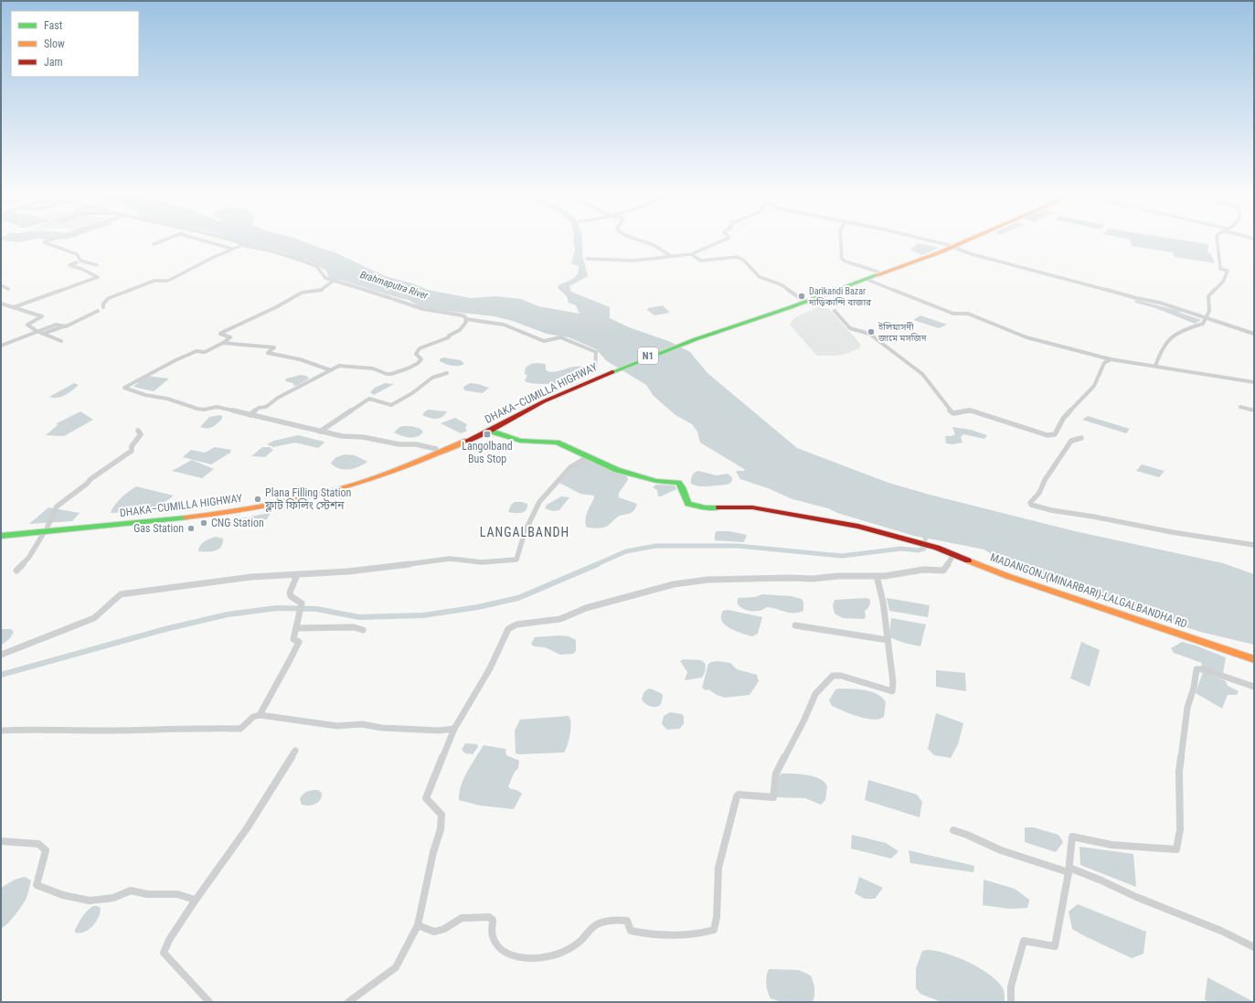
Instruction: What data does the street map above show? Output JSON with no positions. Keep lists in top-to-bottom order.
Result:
{
  "streets": {
    "main road": ["N1", "DHAKA–CUMILLA HIGHWAY", "MADANGONJ(MINARBARI)-LALGALBANDHA RD"]
  },
  "districts": ["LANGALBANDH"],
  "water": ["Brahmaputra River"],
  "places": {
    "other": [
      "Darikandi Bazar দাড়িকান্দি বাজার",
      "ইলিয়াসদী জামে মসজিদ",
      "Plana Filling Station ফ্লাট ফিলিং স্টেশন",
      "CNG Station",
      "Gas Station"
    ],
    "transit": ["Langolband Bus Stop"]
  },
  "legend": ["Fast", "Slow", "Jam"]
}
